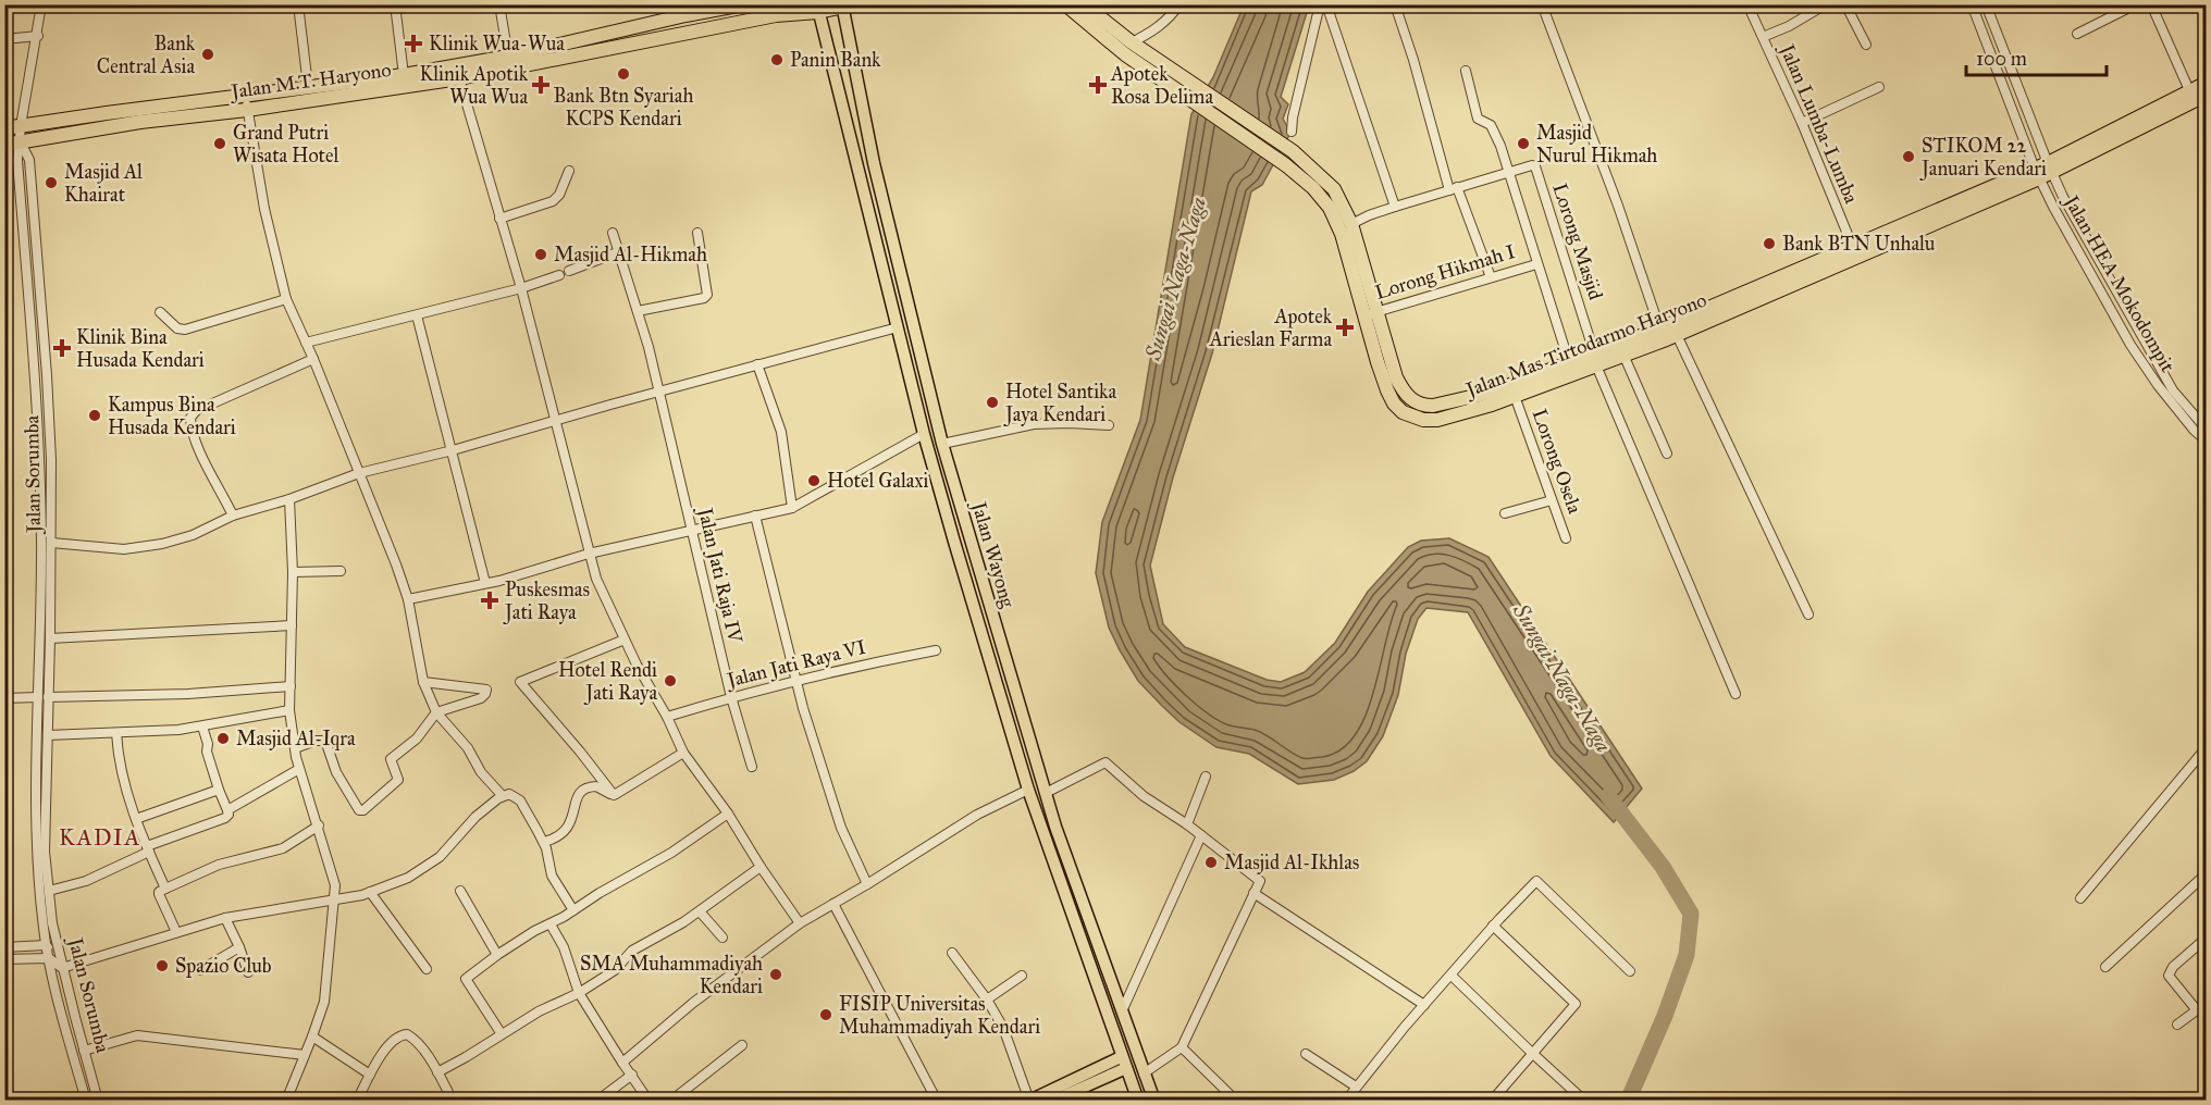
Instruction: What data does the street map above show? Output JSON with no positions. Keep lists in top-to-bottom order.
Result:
{
  "streets": {
    "highway": ["Jalan M.T. Haryono", "Jalan Mas Tirtodarmo Haryono"],
    "main road": ["Jalan Wayong"],
    "street": [
      "Jalan Lumba-Lumba",
      "Lorong Masjid",
      "Lorong Hikmah I",
      "Jalan HEA Mokodompit",
      "Lorong Osela",
      "Jalan Sorumba",
      "Jalan Jati Raja IV",
      "Jalan Jati Raya VI"
    ]
  },
  "crossings": [
    ["Jalan M.T. Haryono", "Jalan Sorumba"],
    ["Jalan M.T. Haryono", "Jalan Wayong"],
    ["Jalan Lumba-Lumba", "Jalan Mas Tirtodarmo Haryono"],
    ["Lorong Masjid", "Jalan Mas Tirtodarmo Haryono"],
    ["Lorong Hikmah I", "Jalan Mas Tirtodarmo Haryono"],
    ["Jalan HEA Mokodompit", "Jalan Mas Tirtodarmo Haryono"],
    ["Jalan Mas Tirtodarmo Haryono", "Lorong Osela"],
    ["Jalan Jati Raja IV", "Jalan Jati Raya VI"]
  ],
  "districts": ["KADIA"],
  "water": ["Sungai Naga-Naga"],
  "places": {
    "health": [
      "Klinik Wua-Wua",
      "Klinik Apotik Wua Wua",
      "Apotek Rosa Delima",
      "Apotek Arieslan Farma",
      "Klinik Bina Husada Kendari",
      "Puskesmas Jati Raya"
    ],
    "other": [
      "Bank Central Asia",
      "Panin Bank",
      "Bank Btn Syariah KCPS Kendari",
      "Grand Putri Wisata Hotel",
      "Masjid Nurul Hikmah",
      "STIKOM 22 Januari Kendari",
      "Masjid Al Khairat",
      "Bank BTN Unhalu",
      "Masjid Al-Hikmah",
      "Hotel Santika Jaya Kendari",
      "Kampus Bina Husada Kendari",
      "Hotel Galaxi",
      "Hotel Rendi Jati Raya",
      "Masjid Al-Iqra",
      "Masjid Al-Ikhlas",
      "Spazio Club",
      "SMA Muhammadiyah Kendari",
      "FISIP Universitas Muhammadiyah Kendari"
    ]
  },
  "scale_bar": "100 m"
}
